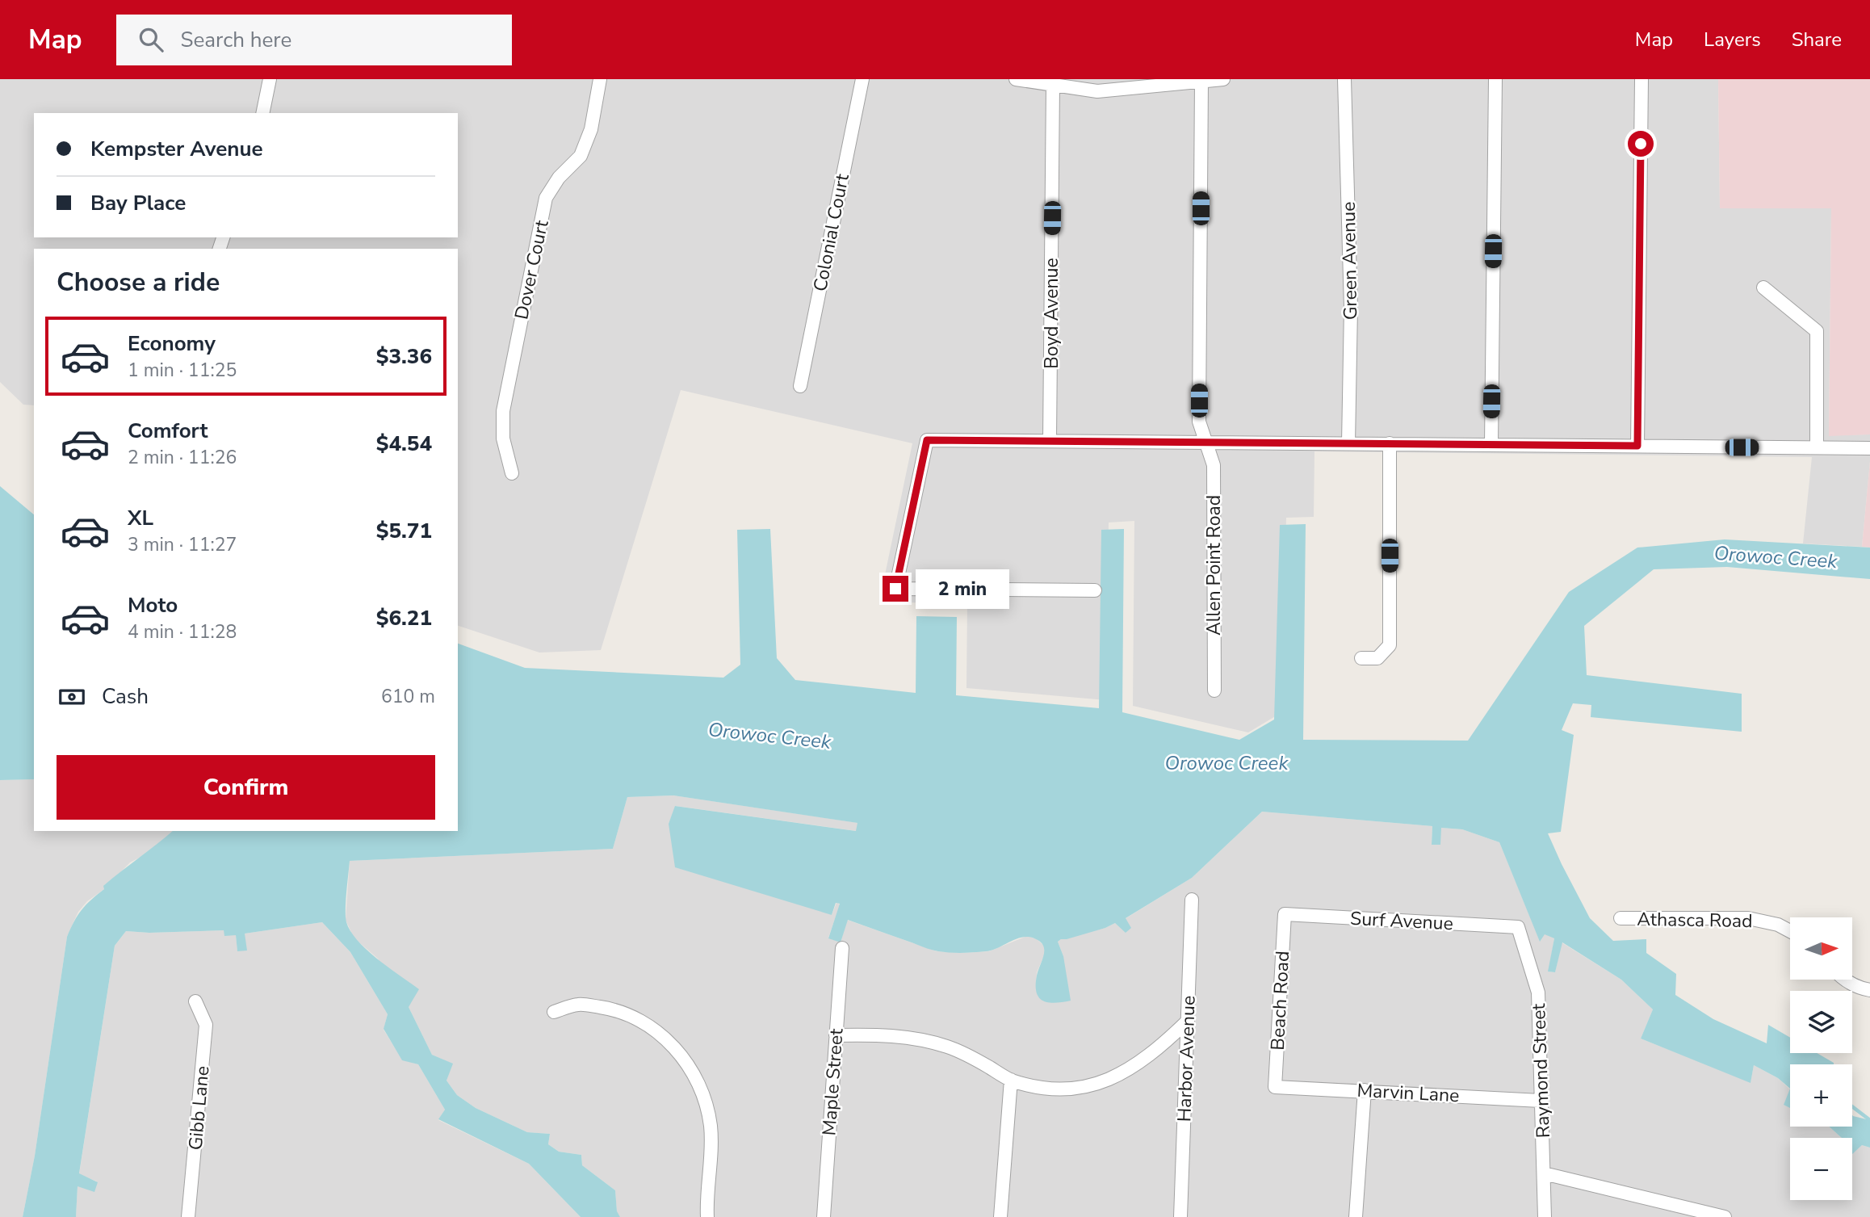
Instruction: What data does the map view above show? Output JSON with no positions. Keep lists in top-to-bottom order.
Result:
{
  "streets": {
    "street": [
      "Colonial Court",
      "Green Avenue",
      "Dover Court",
      "Boyd Avenue",
      "Allen Point Road",
      "Athasca Road",
      "Surf Avenue",
      "Beach Road",
      "Harbor Avenue",
      "Raymond Street",
      "Maple Street",
      "Marvin Lane",
      "Gibb Lane"
    ]
  },
  "crossings": [
    ["Surf Avenue", "Beach Road"],
    ["Surf Avenue", "Raymond Street"],
    ["Beach Road", "Marvin Lane"],
    ["Raymond Street", "Marvin Lane"]
  ],
  "water": ["Orowoc Creek"],
  "north": "right",
  "page": {
    "header": "Map",
    "search": "Search here",
    "nav": ["Map", "Layers", "Share"],
    "banner": ["Kempster Avenue", "Bay Place"],
    "heading": "Choose a ride",
    "list": [
      {
        "name": "Economy",
        "note": "1 min · 11:25",
        "value": "$3.36"
      },
      {
        "name": "Comfort",
        "note": "2 min · 11:26",
        "value": "$4.54"
      },
      {
        "name": "XL",
        "note": "3 min · 11:27",
        "value": "$5.71"
      },
      {
        "name": "Moto",
        "note": "4 min · 11:28",
        "value": "$6.21"
      }
    ],
    "bubble": "2 min",
    "pay": ["Cash", "610 m"],
    "buttons": "Confirm",
    "map_buttons": ["+", "−"]
  }
}
